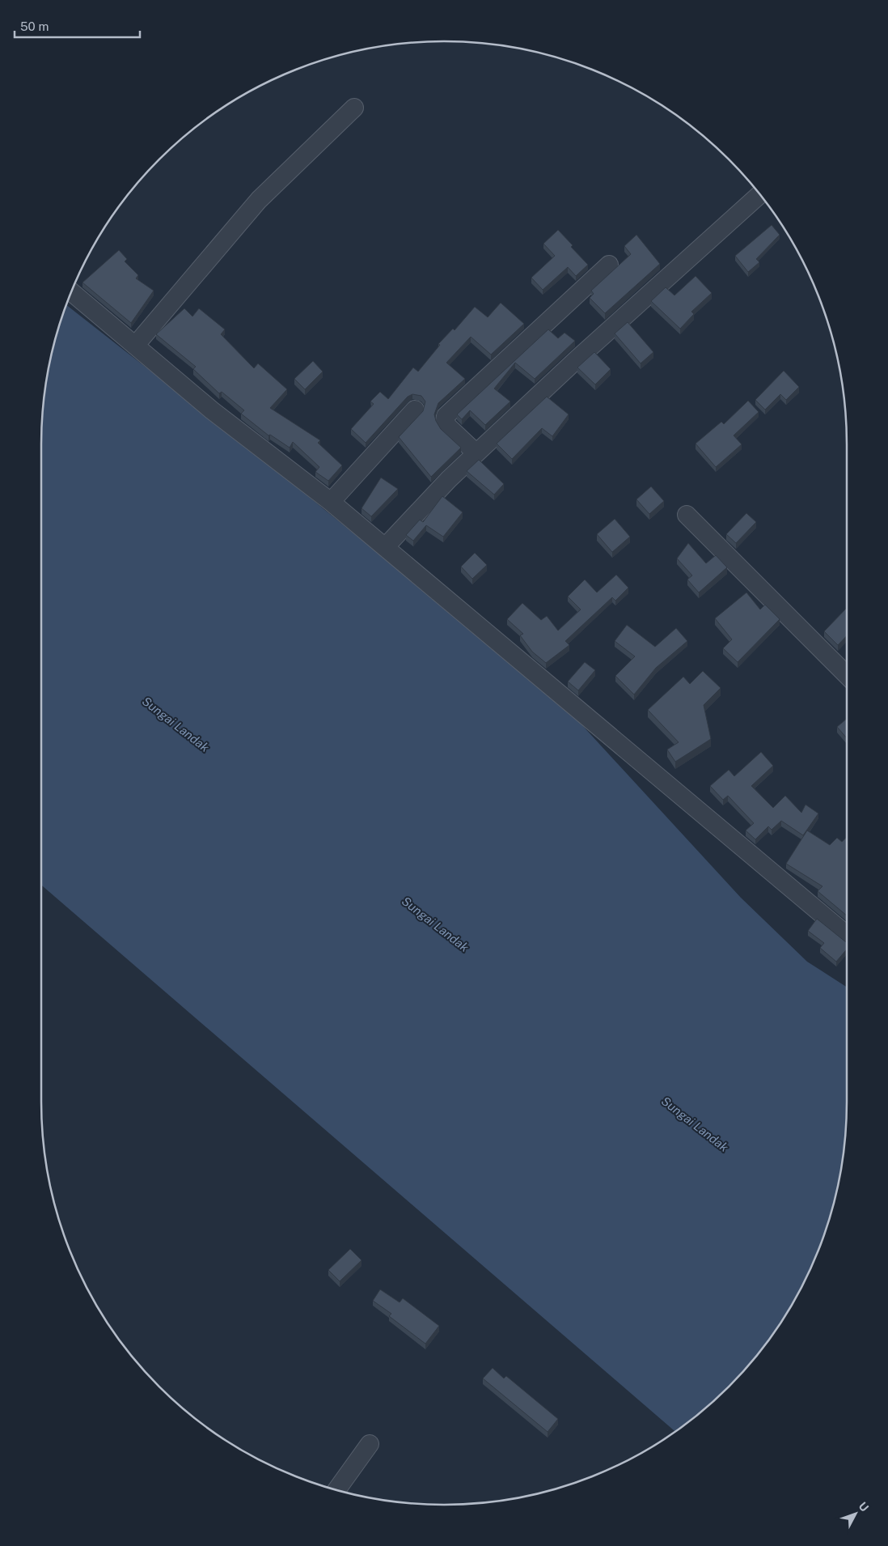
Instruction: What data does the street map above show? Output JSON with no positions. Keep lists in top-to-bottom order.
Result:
{
  "water": ["Sungai Landak"],
  "scale_bar": "50 m",
  "north": "top right"
}
